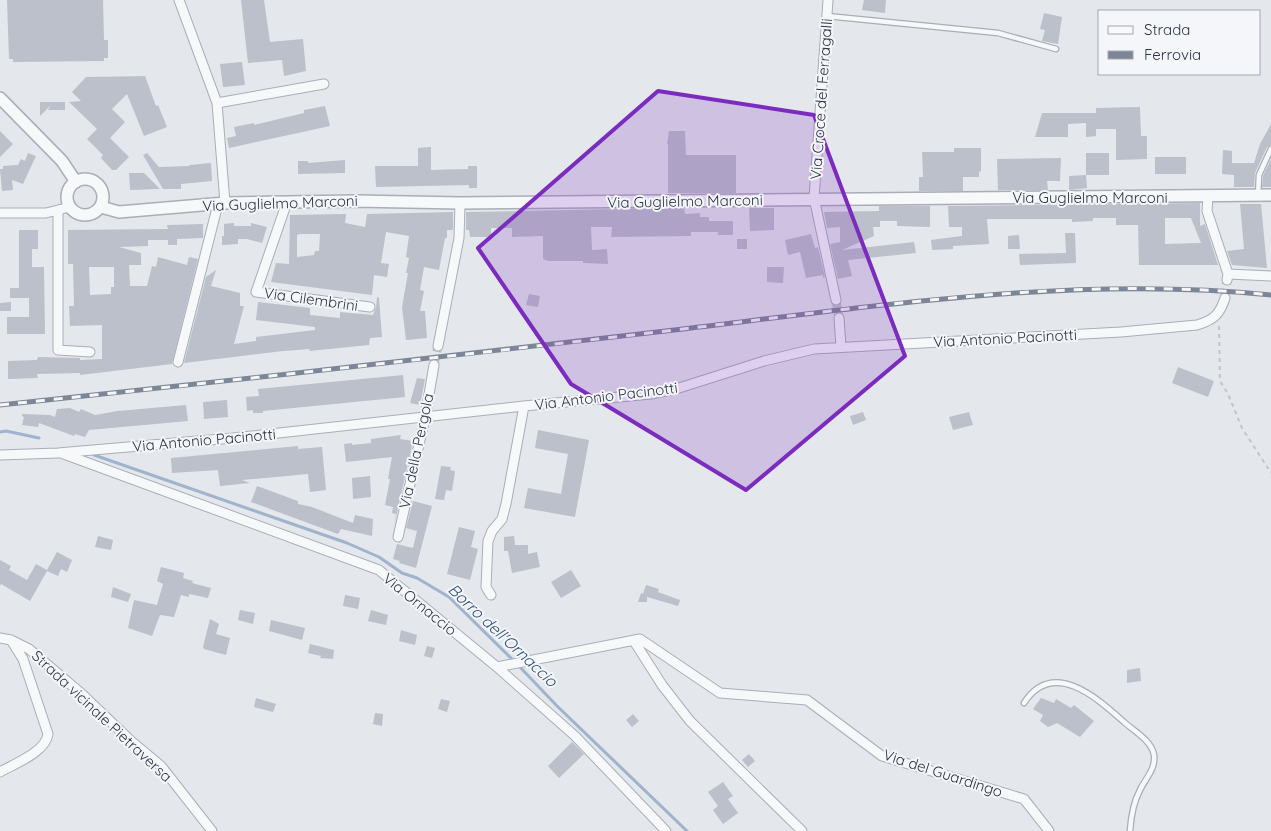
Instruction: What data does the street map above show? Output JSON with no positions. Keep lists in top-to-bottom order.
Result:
{
  "streets": {
    "street": [
      "Via Croce del Ferragalli",
      "Via Guglielmo Marconi",
      "Via Cilembrini",
      "Via Antonio Pacinotti",
      "Via della Pergola",
      "Via Ornaccio",
      "Strada vicinale Pietraversa",
      "Via del Guardingo"
    ]
  },
  "crossings": [
    ["Via Croce del Ferragalli", "Via Guglielmo Marconi"],
    ["Via Guglielmo Marconi", "Via Cilembrini"],
    ["Via Antonio Pacinotti", "Via della Pergola"],
    ["Via Antonio Pacinotti", "Via Ornaccio"]
  ],
  "water": ["Borro dell'Ornaccio"],
  "legend": ["Strada", "Ferrovia"]
}
